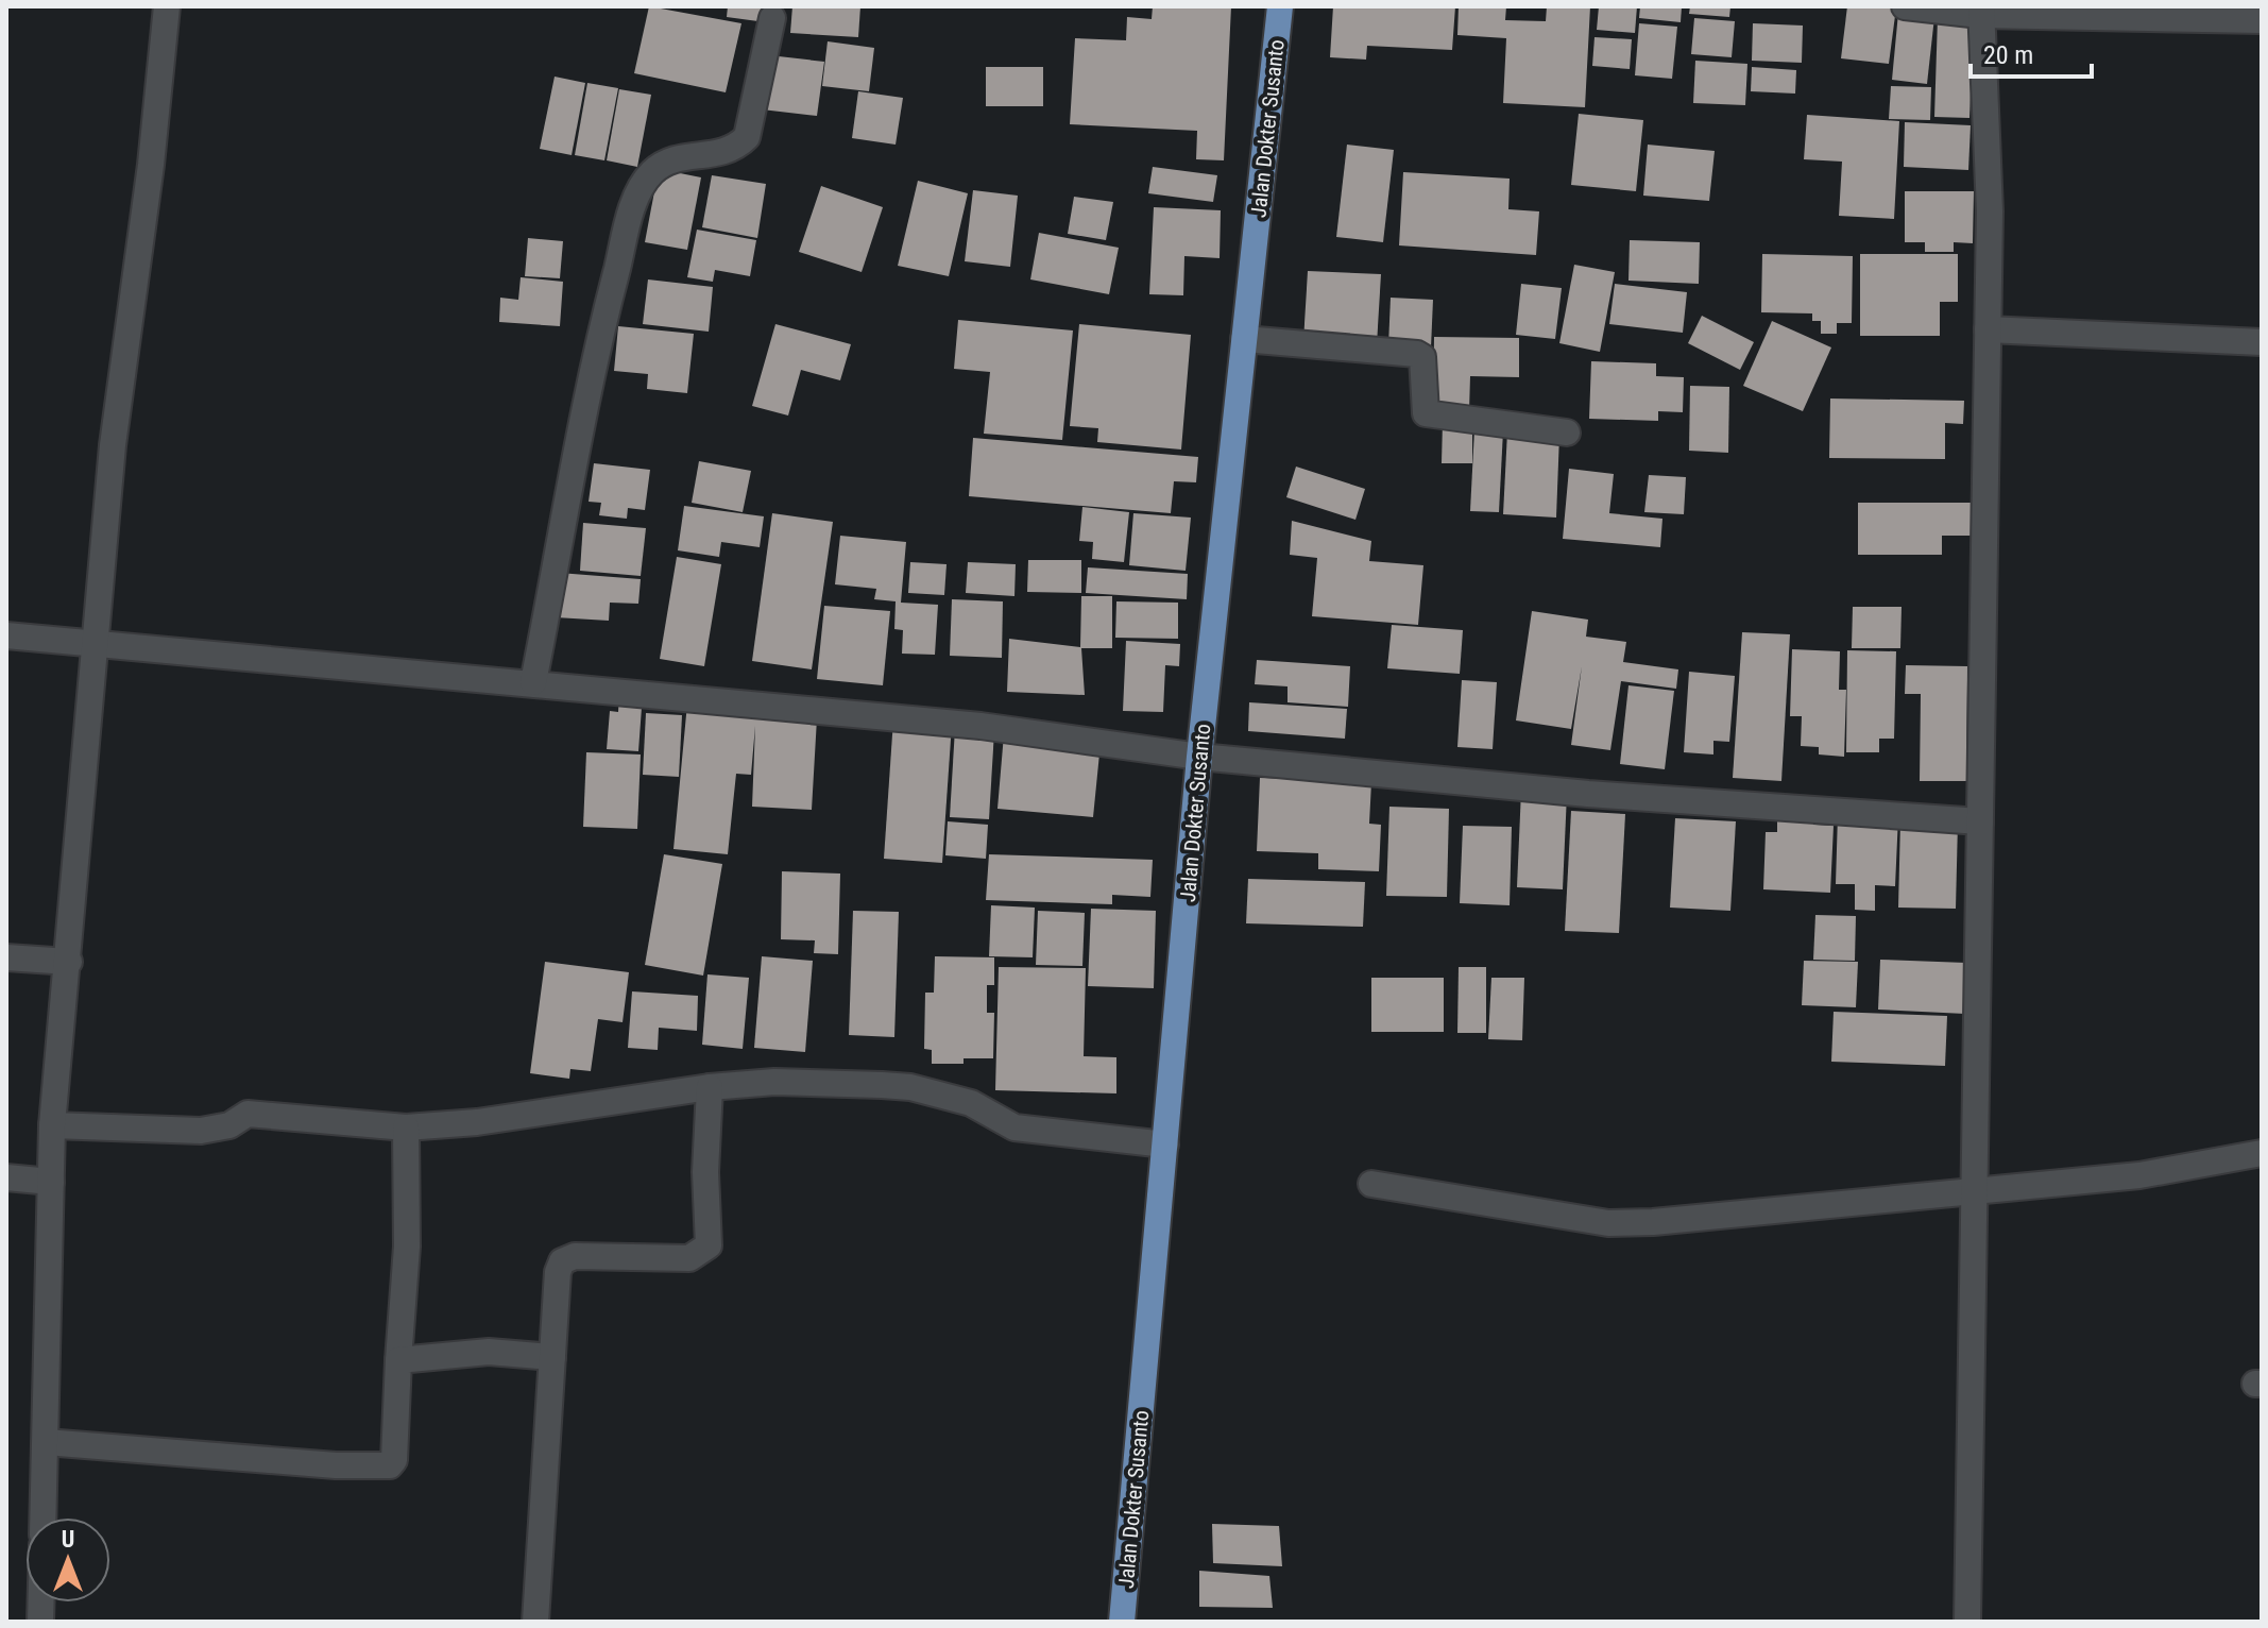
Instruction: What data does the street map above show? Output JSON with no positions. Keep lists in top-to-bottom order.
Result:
{
  "streets": {
    "main road": ["Jalan Dokter Susanto"]
  },
  "scale_bar": "20 m",
  "north": "top"
}
